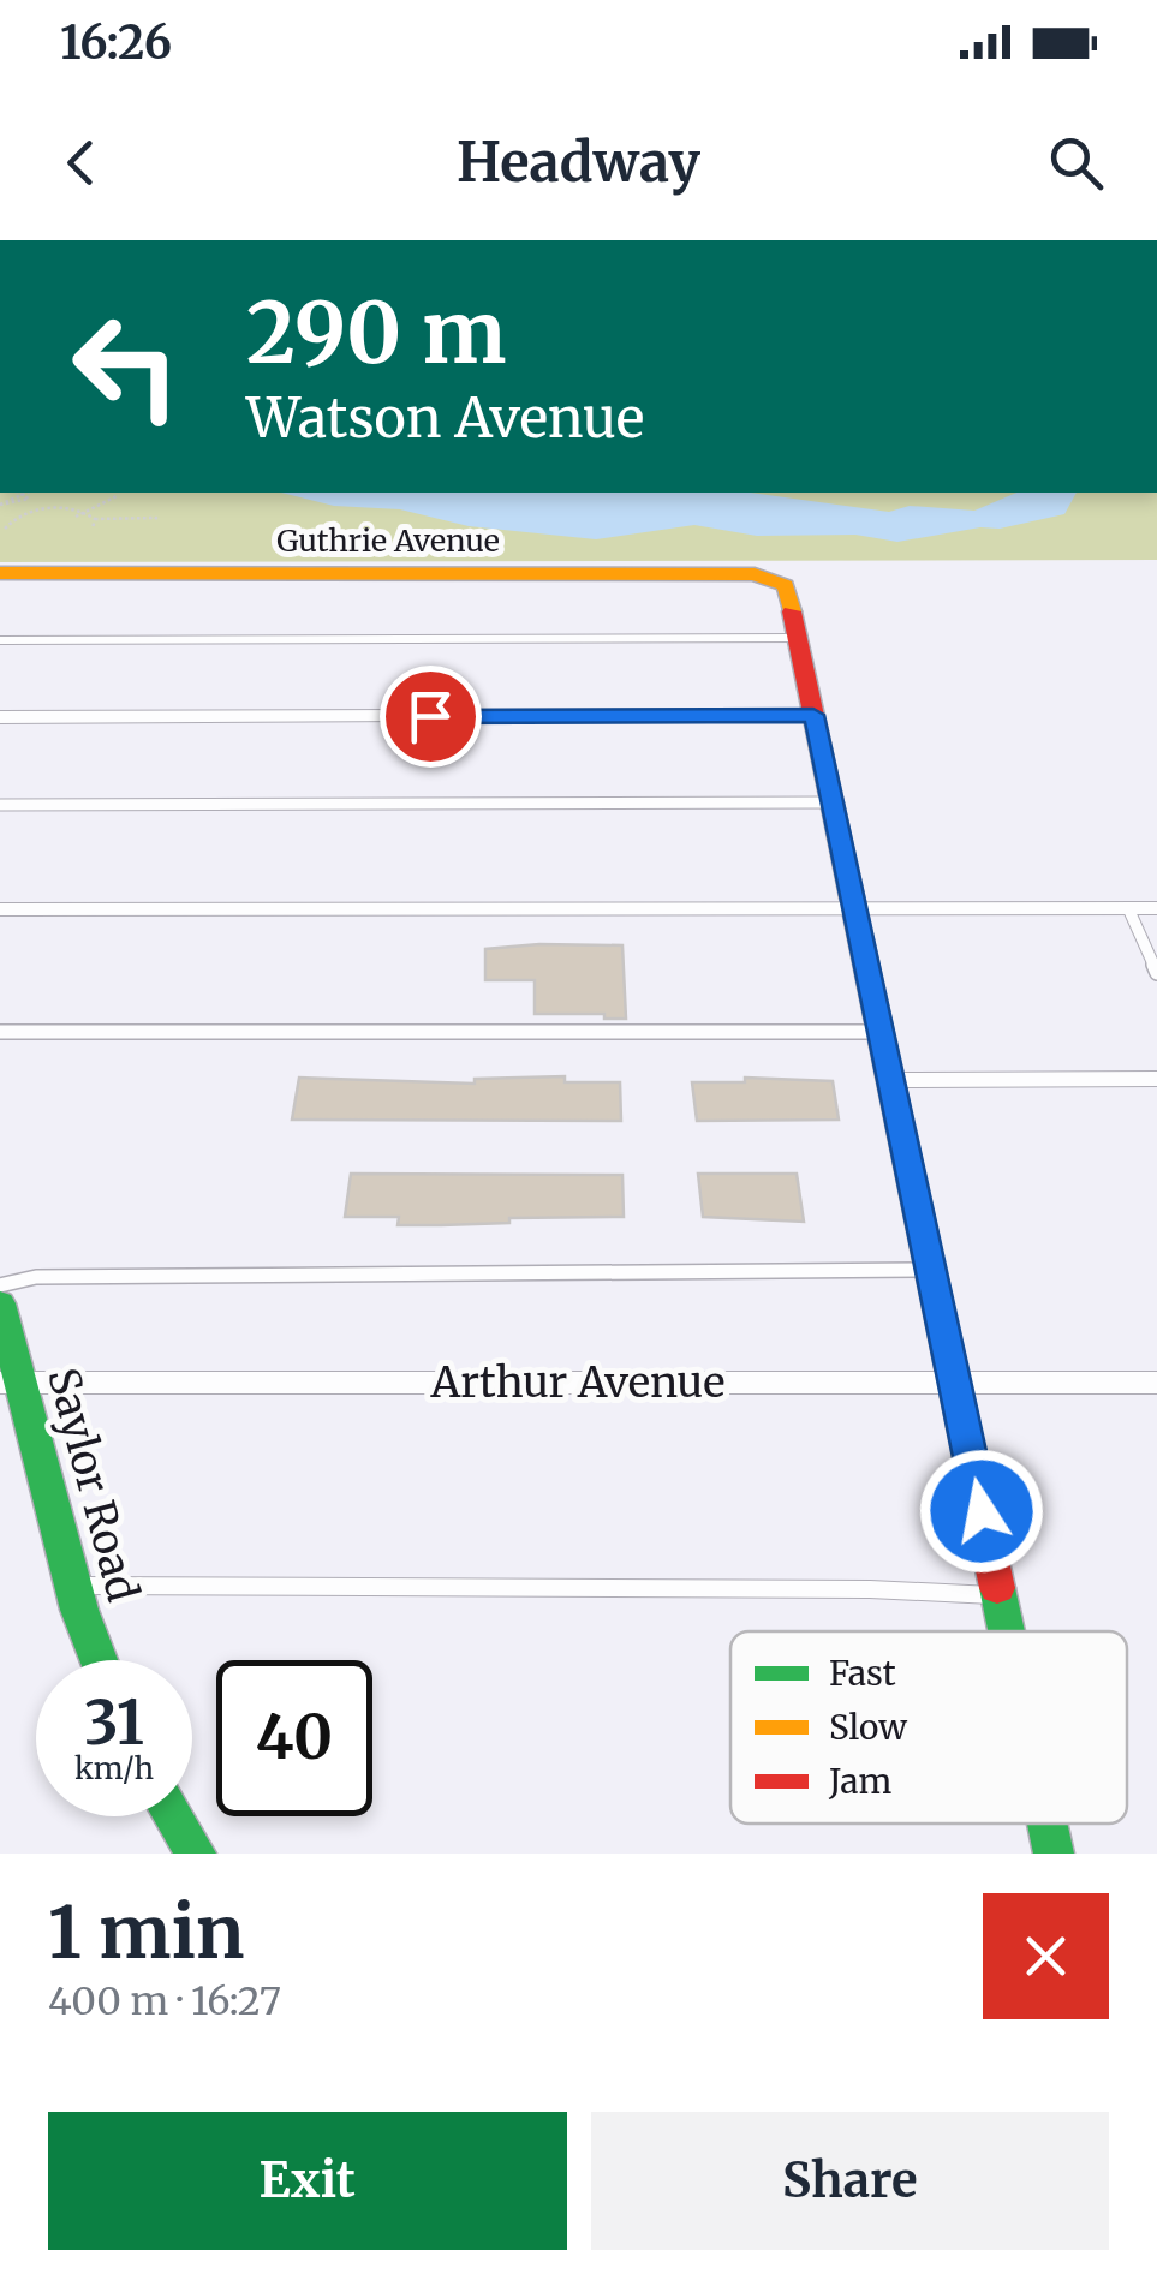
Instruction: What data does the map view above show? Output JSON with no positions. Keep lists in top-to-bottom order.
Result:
{
  "streets": {
    "street": ["Guthrie Avenue", "Arthur Avenue", "Saylor Road"]
  },
  "crossings": [
    ["Arthur Avenue", "Saylor Road"]
  ],
  "legend": ["Fast", "Slow", "Jam"],
  "page": {
    "status": "16:26",
    "header": "Headway",
    "turn": ["290 m", "Watson Avenue"],
    "speed": "31 km/h",
    "limit": "40",
    "heading": ["1 min", "400 m · 16:27"],
    "buttons": ["Exit", "Share"]
  }
}
